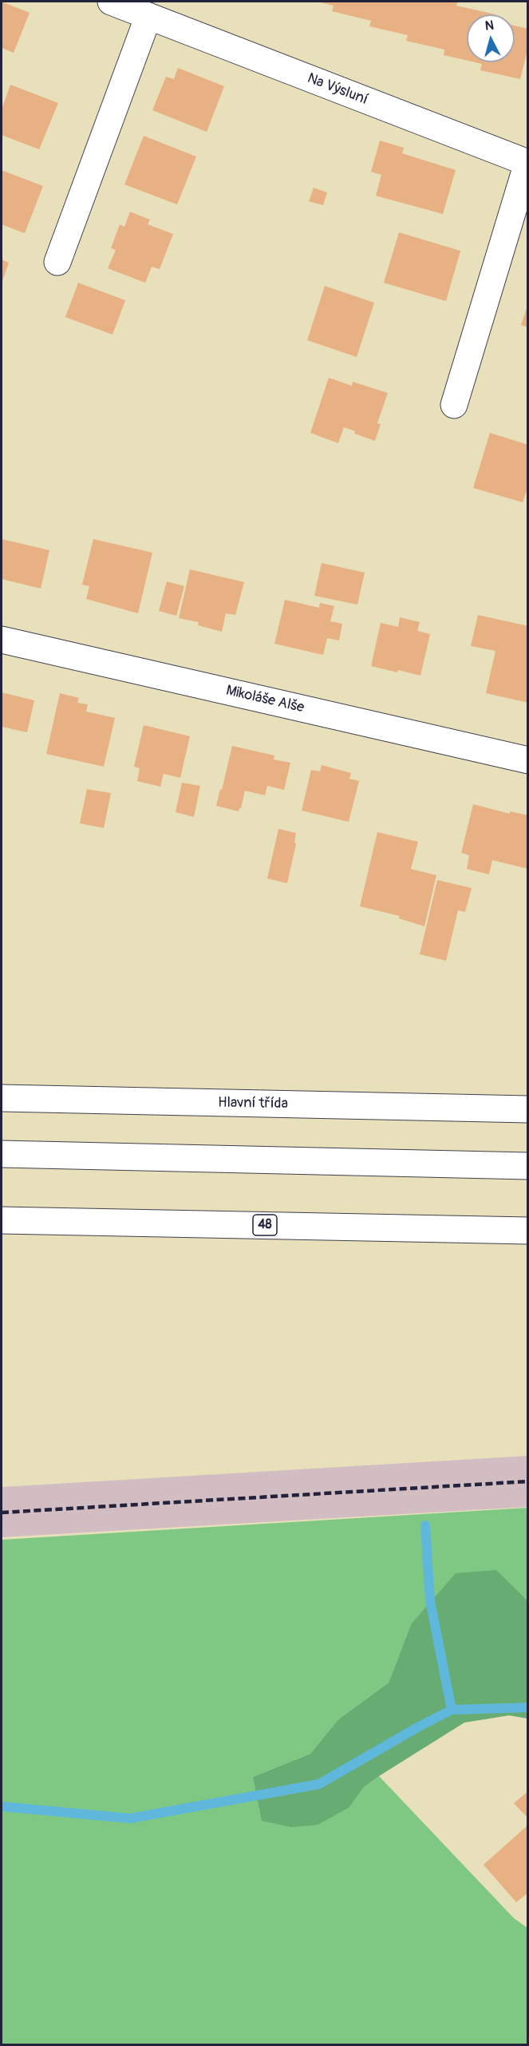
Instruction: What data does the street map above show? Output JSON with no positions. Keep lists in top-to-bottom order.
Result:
{
  "streets": {
    "main road": [
      "Na Výsluní",
      "Mikoláše Alše",
      "Hlavní třída",
      "48"
    ]
  },
  "north": "top"
}
